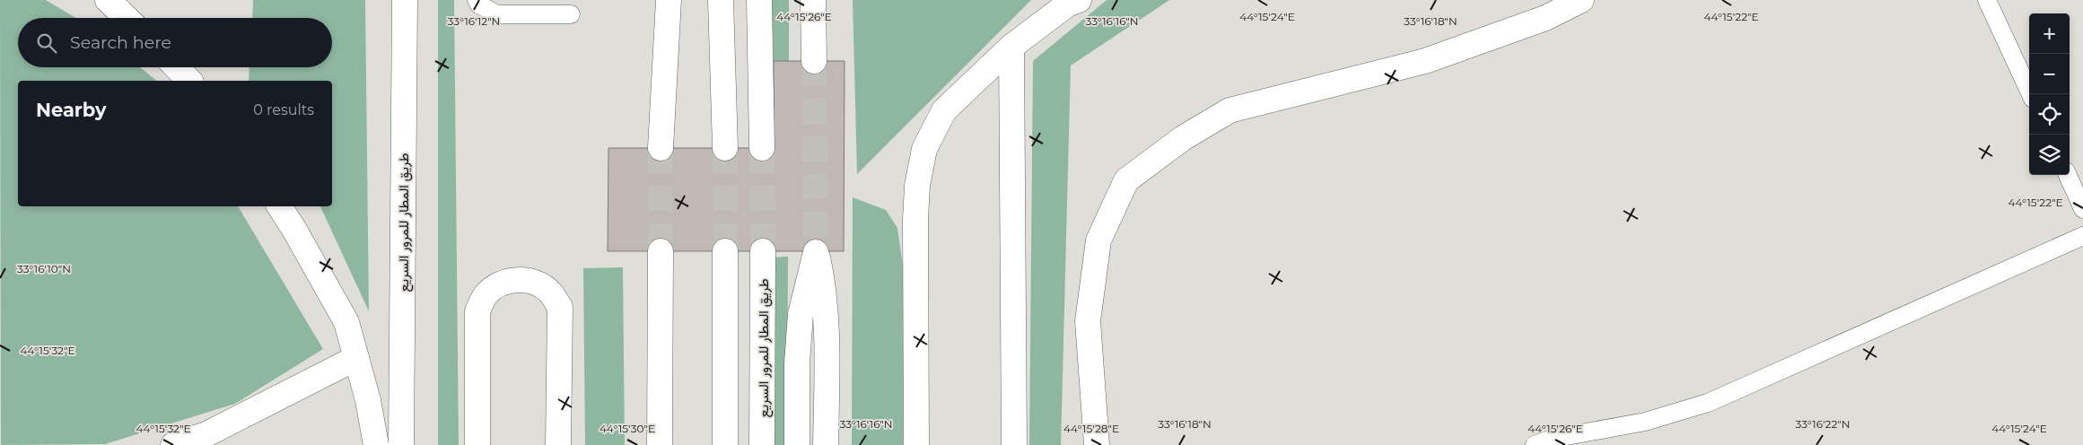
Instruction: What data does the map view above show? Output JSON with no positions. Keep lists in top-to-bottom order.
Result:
{
  "streets": {
    "main road": ["طريق المطار للمرور السريع"]
  },
  "page": {
    "map_buttons": ["+", "−"],
    "search": "Search here",
    "heading": ["Nearby", "0 results"]
  },
  "coordinates": [
    "44°15'26\"E",
    "44°15'24\"E",
    "44°15'22\"E",
    "33°16'12\"N",
    "33°16'16\"N",
    "33°16'18\"N",
    "33°16'10\"N",
    "44°15'32\"E",
    "33°16'22\"N",
    "44°15'30\"E",
    "44°15'28\"E"
  ]
}
